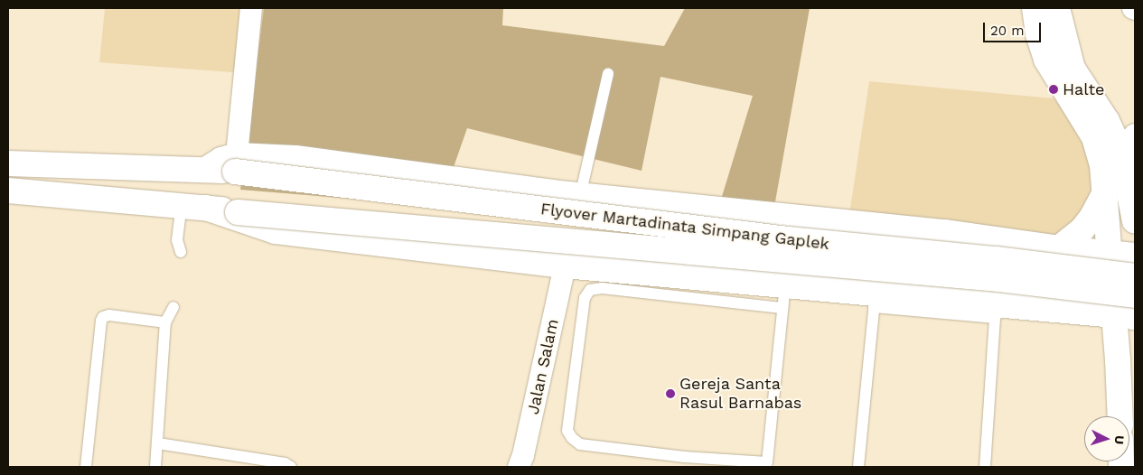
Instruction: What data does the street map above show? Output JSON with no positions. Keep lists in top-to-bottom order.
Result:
{
  "streets": {
    "main road": ["Flyover Martadinata Simpang Gaplek"],
    "street": ["Jalan Salam"]
  },
  "places": ["Halte", "Gereja Santa Rasul Barnabas"],
  "scale_bar": "20 m",
  "north": "right"
}
